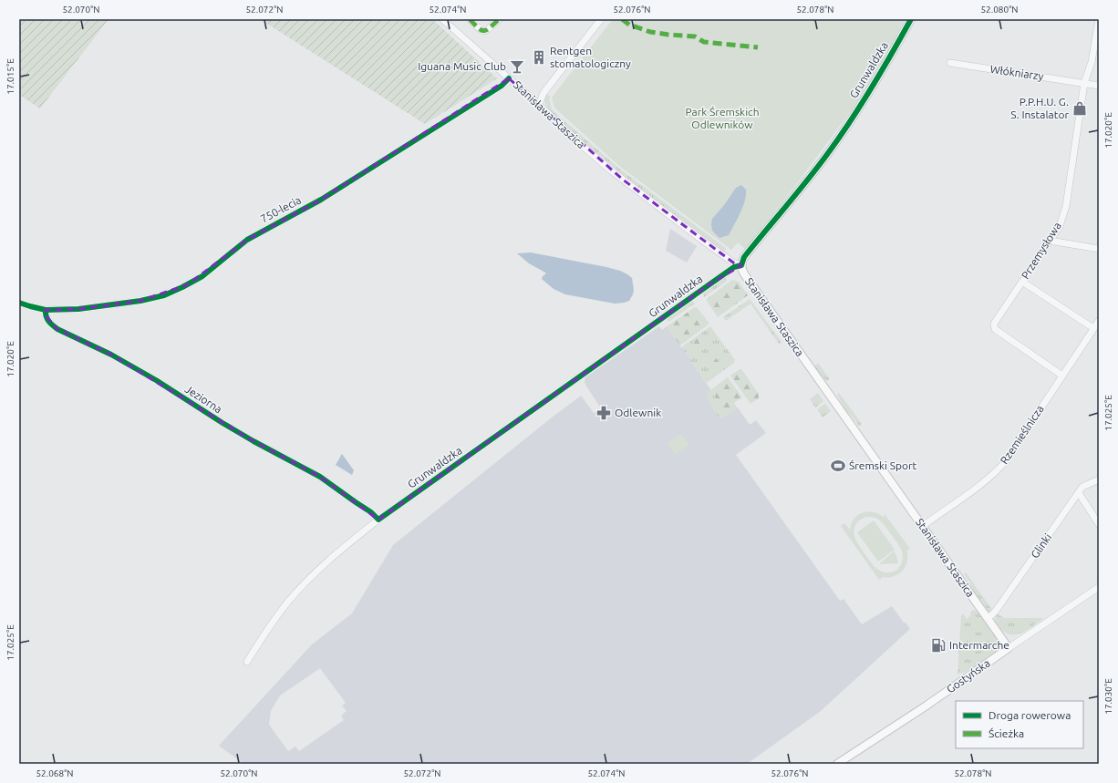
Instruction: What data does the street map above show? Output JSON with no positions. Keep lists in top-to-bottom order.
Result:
{
  "streets": {
    "main road": ["Grunwaldzka", "Stanisława Staszica", "Gostyńska"],
    "street": [
      "Włókniarzy",
      "750-lecia",
      "Przemysłowa",
      "Jeziorna",
      "Rzemieślnicza",
      "Glinki"
    ]
  },
  "crossings": [
    ["Grunwaldzka", "Stanisława Staszica"],
    ["Grunwaldzka", "Jeziorna"],
    ["Włókniarzy", "Przemysłowa"],
    ["Stanisława Staszica", "750-lecia"],
    ["Stanisława Staszica", "Rzemieślnicza"],
    ["Stanisława Staszica", "Glinki"],
    ["Stanisława Staszica", "Gostyńska"],
    ["750-lecia", "Jeziorna"],
    ["Przemysłowa", "Rzemieślnicza"]
  ],
  "parks": ["Park Śremskich Odlewników"],
  "places": {
    "building": ["Rentgen stomatologiczny"],
    "bar": ["Iguana Music Club"],
    "shop": ["P.P.H.U. G. S. Instalator"],
    "pharmacy": ["Odlewnik"],
    "sports": ["Śremski Sport"],
    "fuel station": ["Intermarche"]
  },
  "legend": ["Droga rowerowa", "Ścieżka"],
  "coordinates": [
    "52.070°N",
    "52.072°N",
    "52.074°N",
    "52.076°N",
    "52.078°N",
    "52.080°N",
    "17.015°E",
    "17.020°E",
    "17.025°E",
    "17.030°E",
    "52.068°N"
  ]
}
